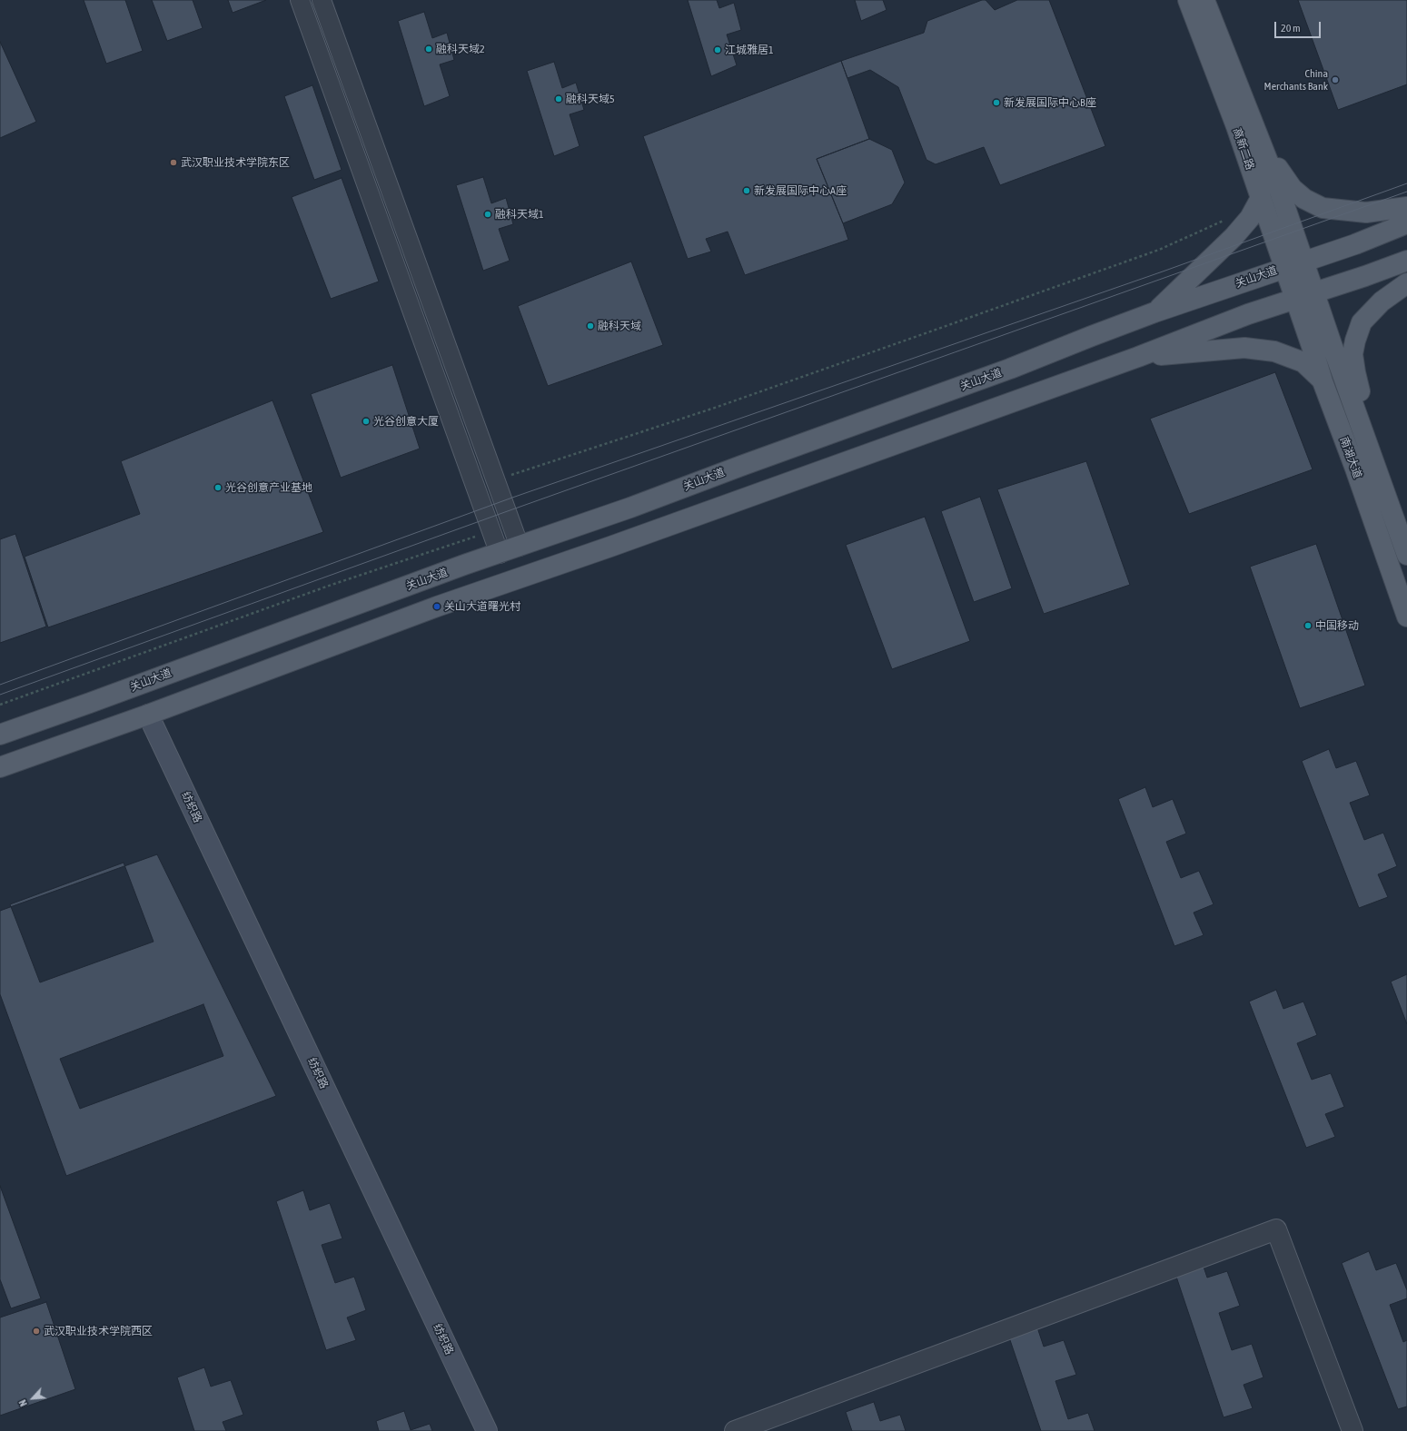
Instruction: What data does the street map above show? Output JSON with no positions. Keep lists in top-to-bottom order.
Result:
{
  "streets": {
    "main road": [
      "高新二路",
      "关山大道",
      "南湖大道",
      "纺织路"
    ]
  },
  "crossings": [
    ["高新二路", "关山大道"],
    ["高新二路", "南湖大道"],
    ["关山大道", "南湖大道"]
  ],
  "places": [
    "融科天域2",
    "江城雅居1",
    "China Merchants Bank",
    "融科天域5",
    "新发展国际中心B座",
    "武汉职业技术学院东区",
    "新发展国际中心A座",
    "融科天域1",
    "融科天域",
    "光谷创意大厦",
    "光谷创意产业基地",
    "关山大道曙光村",
    "中国移动",
    "武汉职业技术学院西区"
  ],
  "scale_bar": "20 m",
  "north": "bottom left"
}
